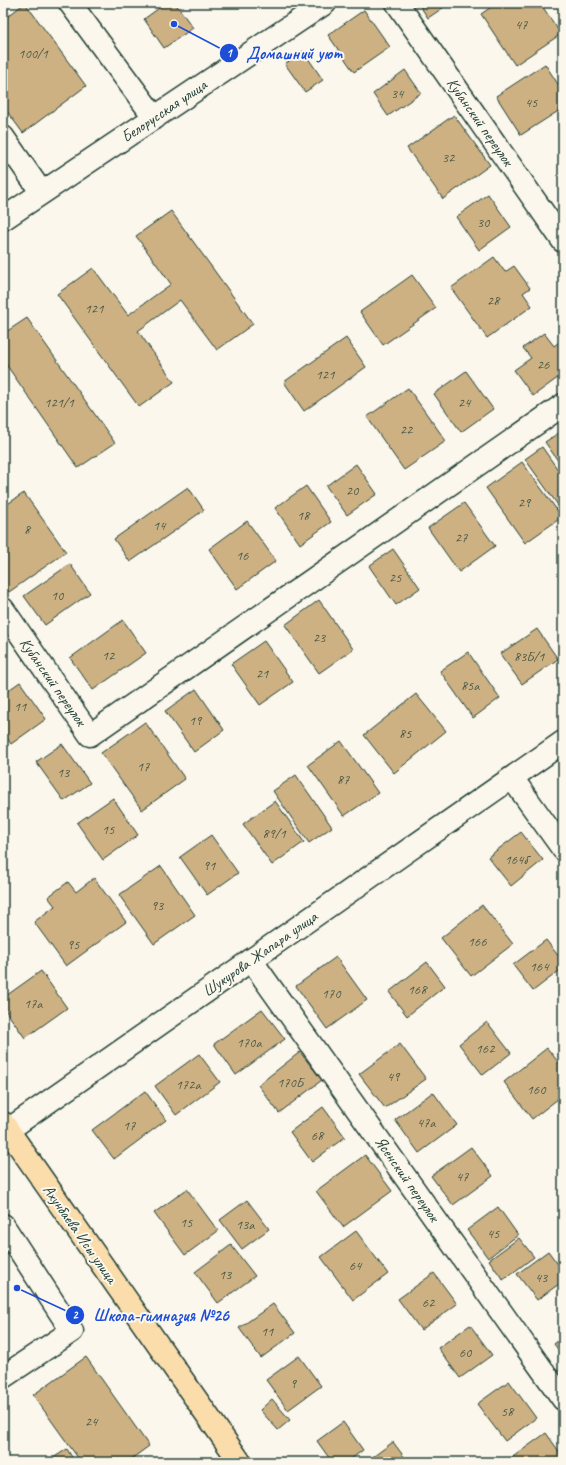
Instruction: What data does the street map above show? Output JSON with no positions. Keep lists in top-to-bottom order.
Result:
{
  "streets": {
    "main road": ["Ахунбаева Исы улица"],
    "street": [
      "Белорусская улица",
      "Кубанский переулок",
      "Шукурова Жапара улица",
      "Ясенский переулок"
    ]
  },
  "crossings": [
    ["Шукурова Жапара улица", "Ясенский переулок"],
    ["Шукурова Жапара улица", "Ахунбаева Исы улица"]
  ],
  "places": ["Домашний уют", "Школа-гимназия №26"],
  "house_numbers": [
    "47",
    "100/1",
    "34",
    "45",
    "32",
    "30",
    "28",
    "121",
    "26",
    "121",
    "121/1",
    "24",
    "22",
    "20",
    "29",
    "18",
    "14",
    "8",
    "27",
    "16",
    "25",
    "10",
    "23",
    "12",
    "83Б/1",
    "21",
    "85а",
    "11",
    "19",
    "85",
    "17",
    "13",
    "87",
    "15",
    "89/1",
    "164б",
    "91",
    "93",
    "166",
    "95",
    "164",
    "168",
    "170",
    "17а",
    "170а",
    "162",
    "49",
    "170Б",
    "172а",
    "160",
    "47а",
    "17",
    "68",
    "47",
    "15",
    "13а",
    "45",
    "64",
    "13",
    "43",
    "62",
    "11",
    "60",
    "9",
    "58",
    "24"
  ]
}
